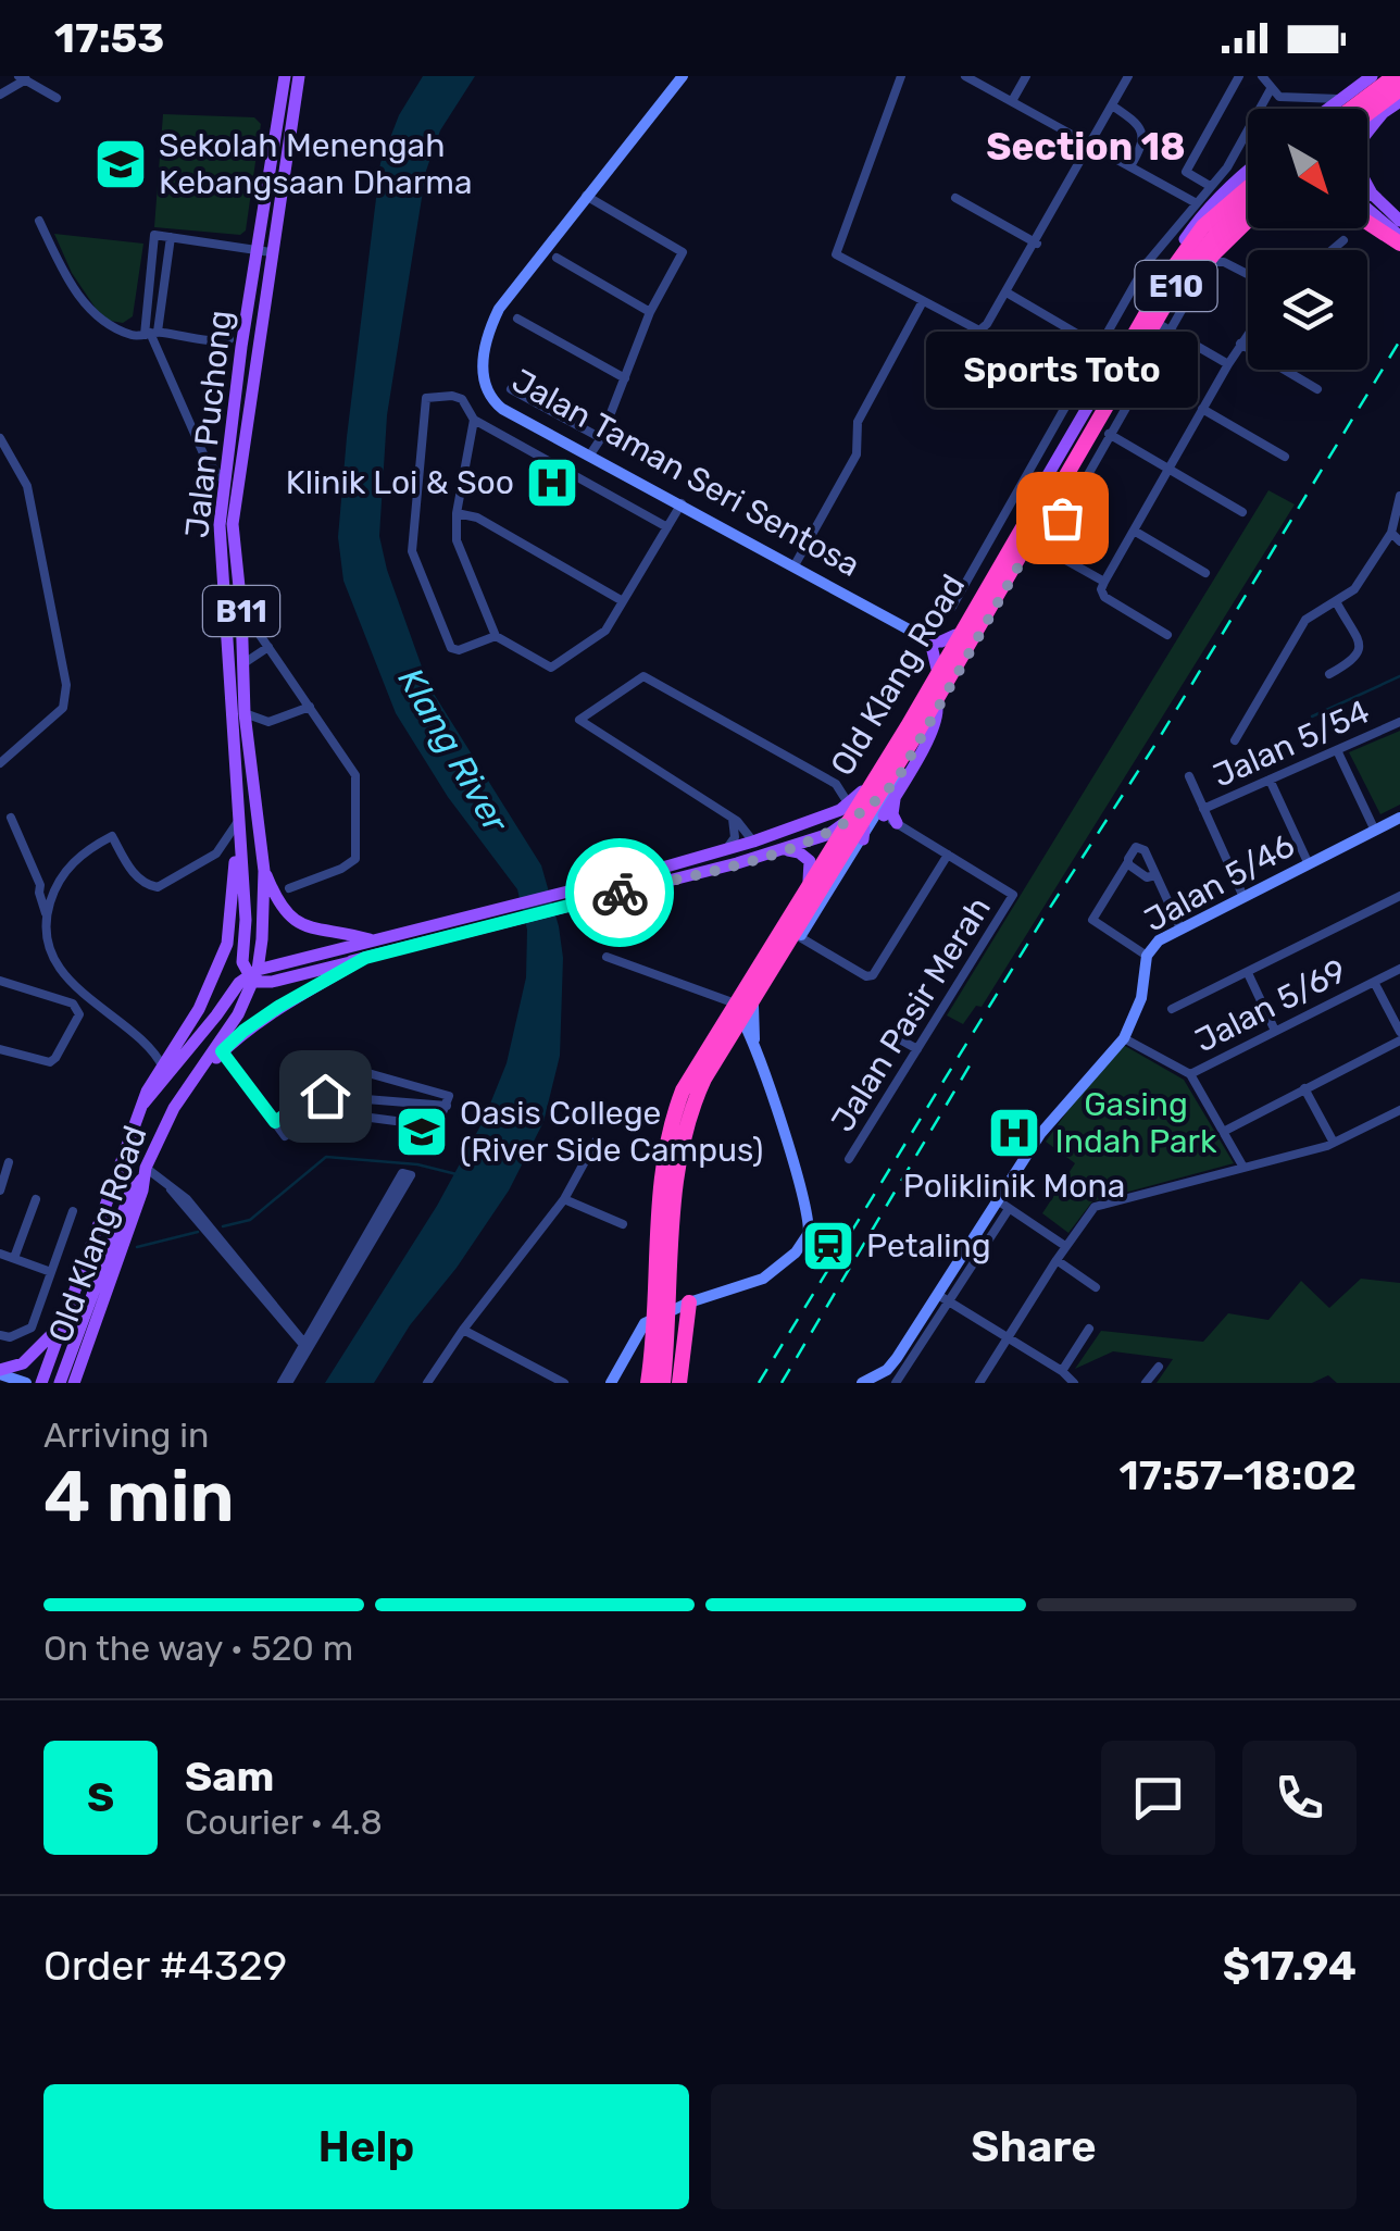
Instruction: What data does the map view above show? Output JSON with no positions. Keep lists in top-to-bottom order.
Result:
{
  "streets": {
    "highway": ["E10"],
    "main road": ["Jalan Puchong", "B11", "Old Klang Road"],
    "street": [
      "Jalan Taman Seri Sentosa",
      "Jalan 5/54",
      "Jalan 5/46",
      "Jalan 5/69",
      "Jalan Pasir Merah"
    ]
  },
  "crossings": [
    ["Jalan Puchong", "Old Klang Road"],
    ["Jalan Taman Seri Sentosa", "Old Klang Road"],
    ["Jalan 5/46", "Jalan 5/69"]
  ],
  "districts": ["Section 18"],
  "water": ["Klang River"],
  "parks": ["Gasing Indah Park"],
  "places": {
    "school or university": ["Sekolah Menengah Kebangsaan Dharma", "Oasis College (River Side Campus)"],
    "hospital": ["Klinik Loi & Soo", "Poliklinik Mona"],
    "other": ["Sports Toto"],
    "station": ["Petaling"]
  },
  "north": "bottom right",
  "page": {
    "status": "17:53",
    "bubble": "Sports Toto",
    "heading": ["4 min", "Arriving in", "17:57–18:02"],
    "panel": [
      "Sam",
      "Courier · 4.8",
      "Order #4329",
      "$17.94"
    ],
    "bar": "On the way · 520 m",
    "round": "S",
    "buttons": ["Help", "Share"]
  }
}
